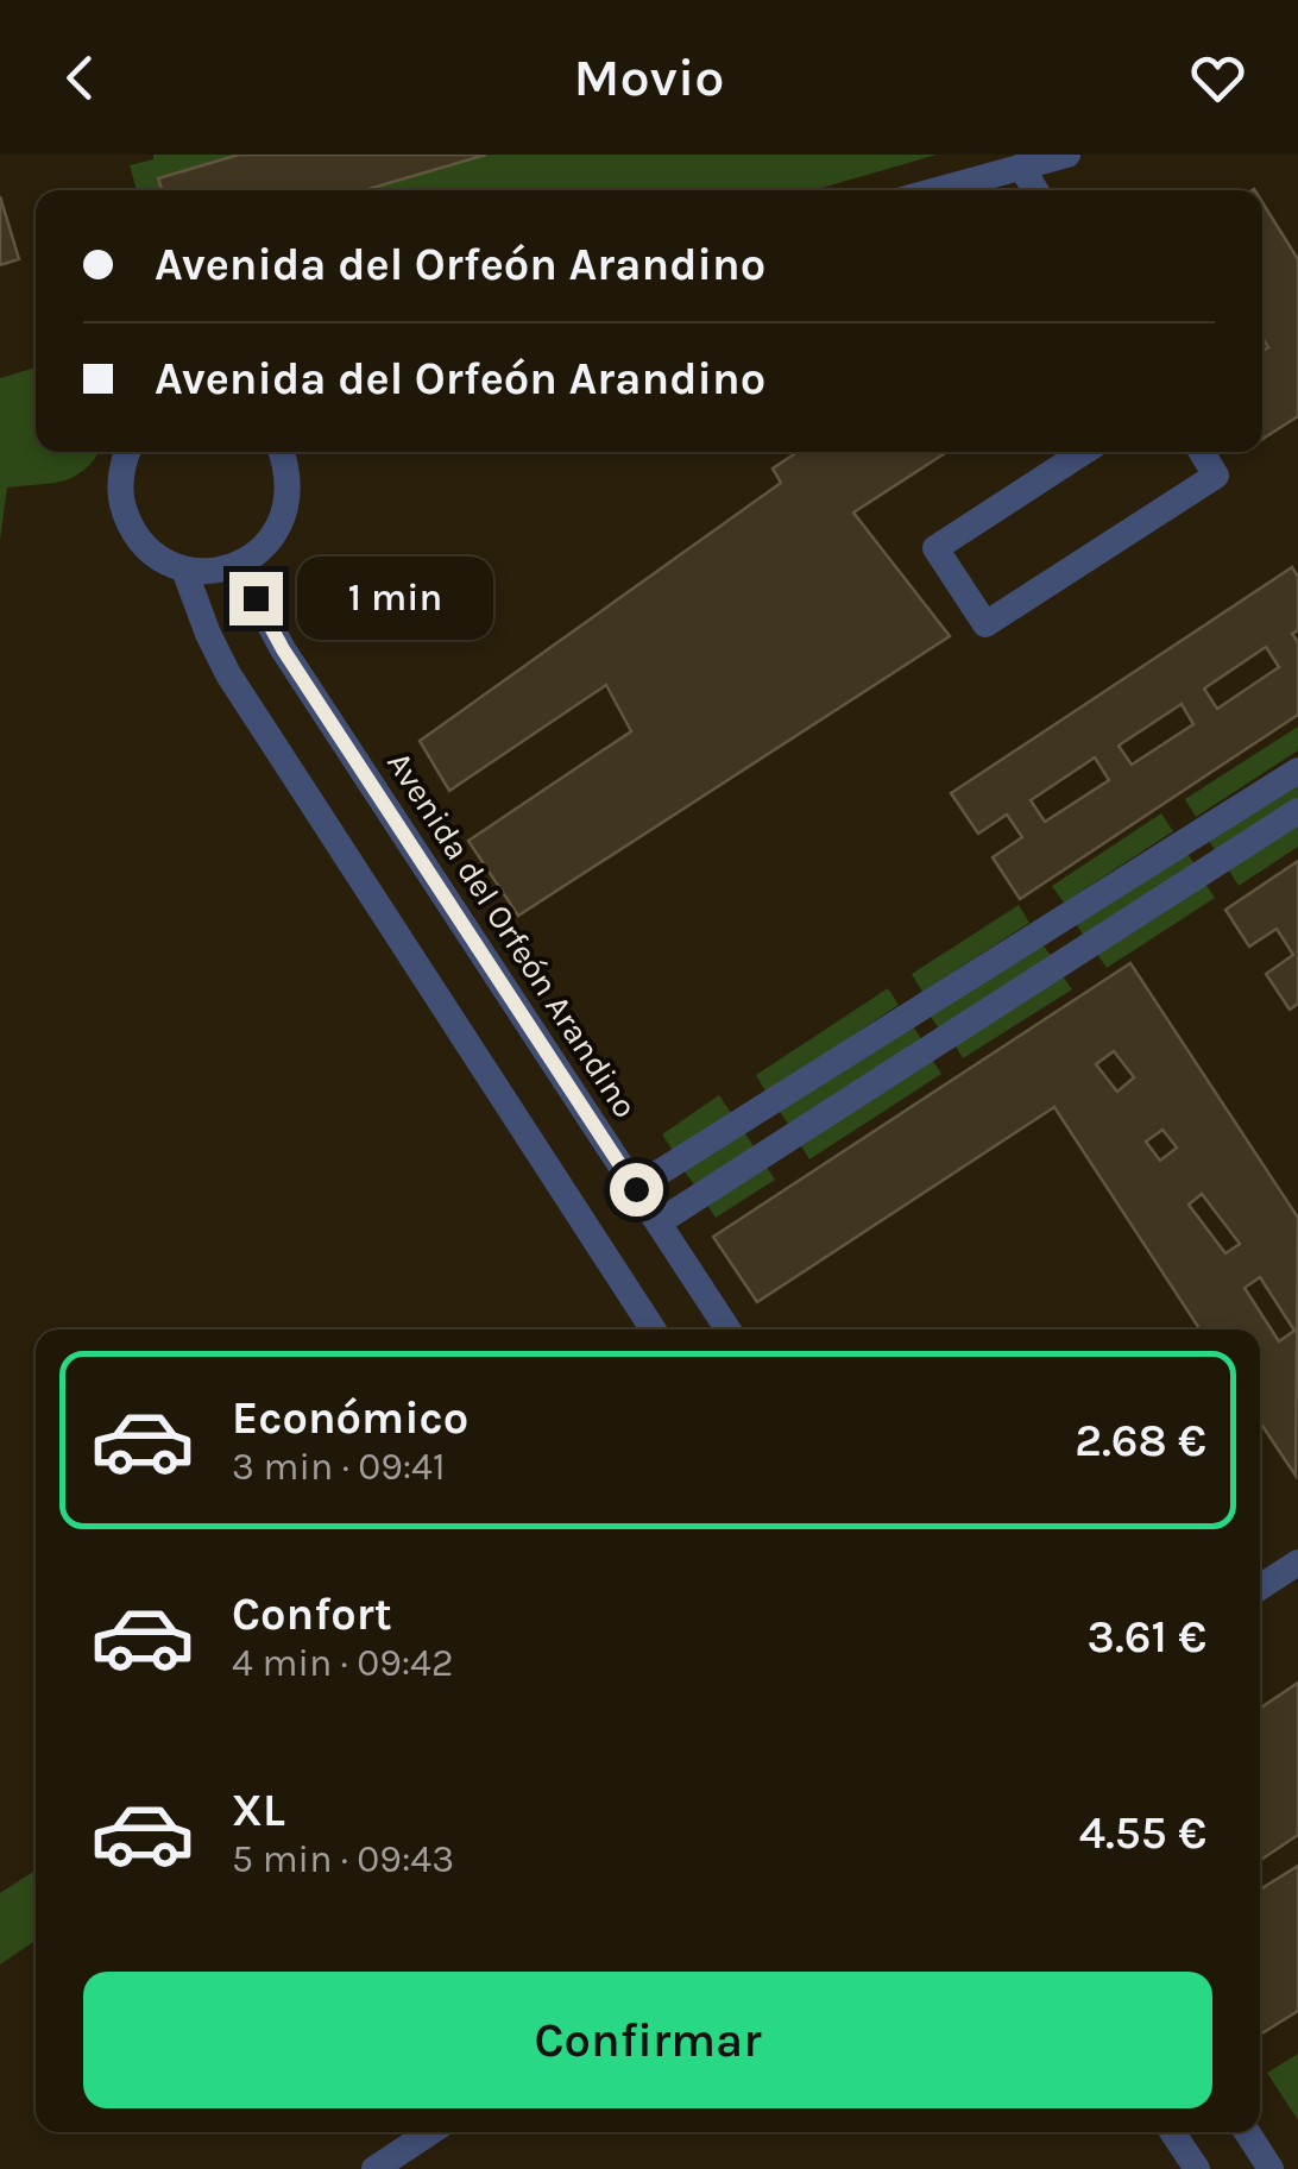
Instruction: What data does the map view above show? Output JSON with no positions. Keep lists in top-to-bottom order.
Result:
{
  "streets": {
    "street": ["Avenida del Orfeón Arandino"]
  },
  "page": {
    "header": "Movio",
    "banner": ["Avenida del Orfeón Arandino", "Avenida del Orfeón Arandino"],
    "bubble": "1 min",
    "list": [
      {
        "name": "Económico",
        "note": "3 min · 09:41",
        "value": "2.68 €"
      },
      {
        "name": "Confort",
        "note": "4 min · 09:42",
        "value": "3.61 €"
      },
      {
        "name": "XL",
        "note": "5 min · 09:43",
        "value": "4.55 €"
      }
    ],
    "buttons": "Confirmar"
  }
}
